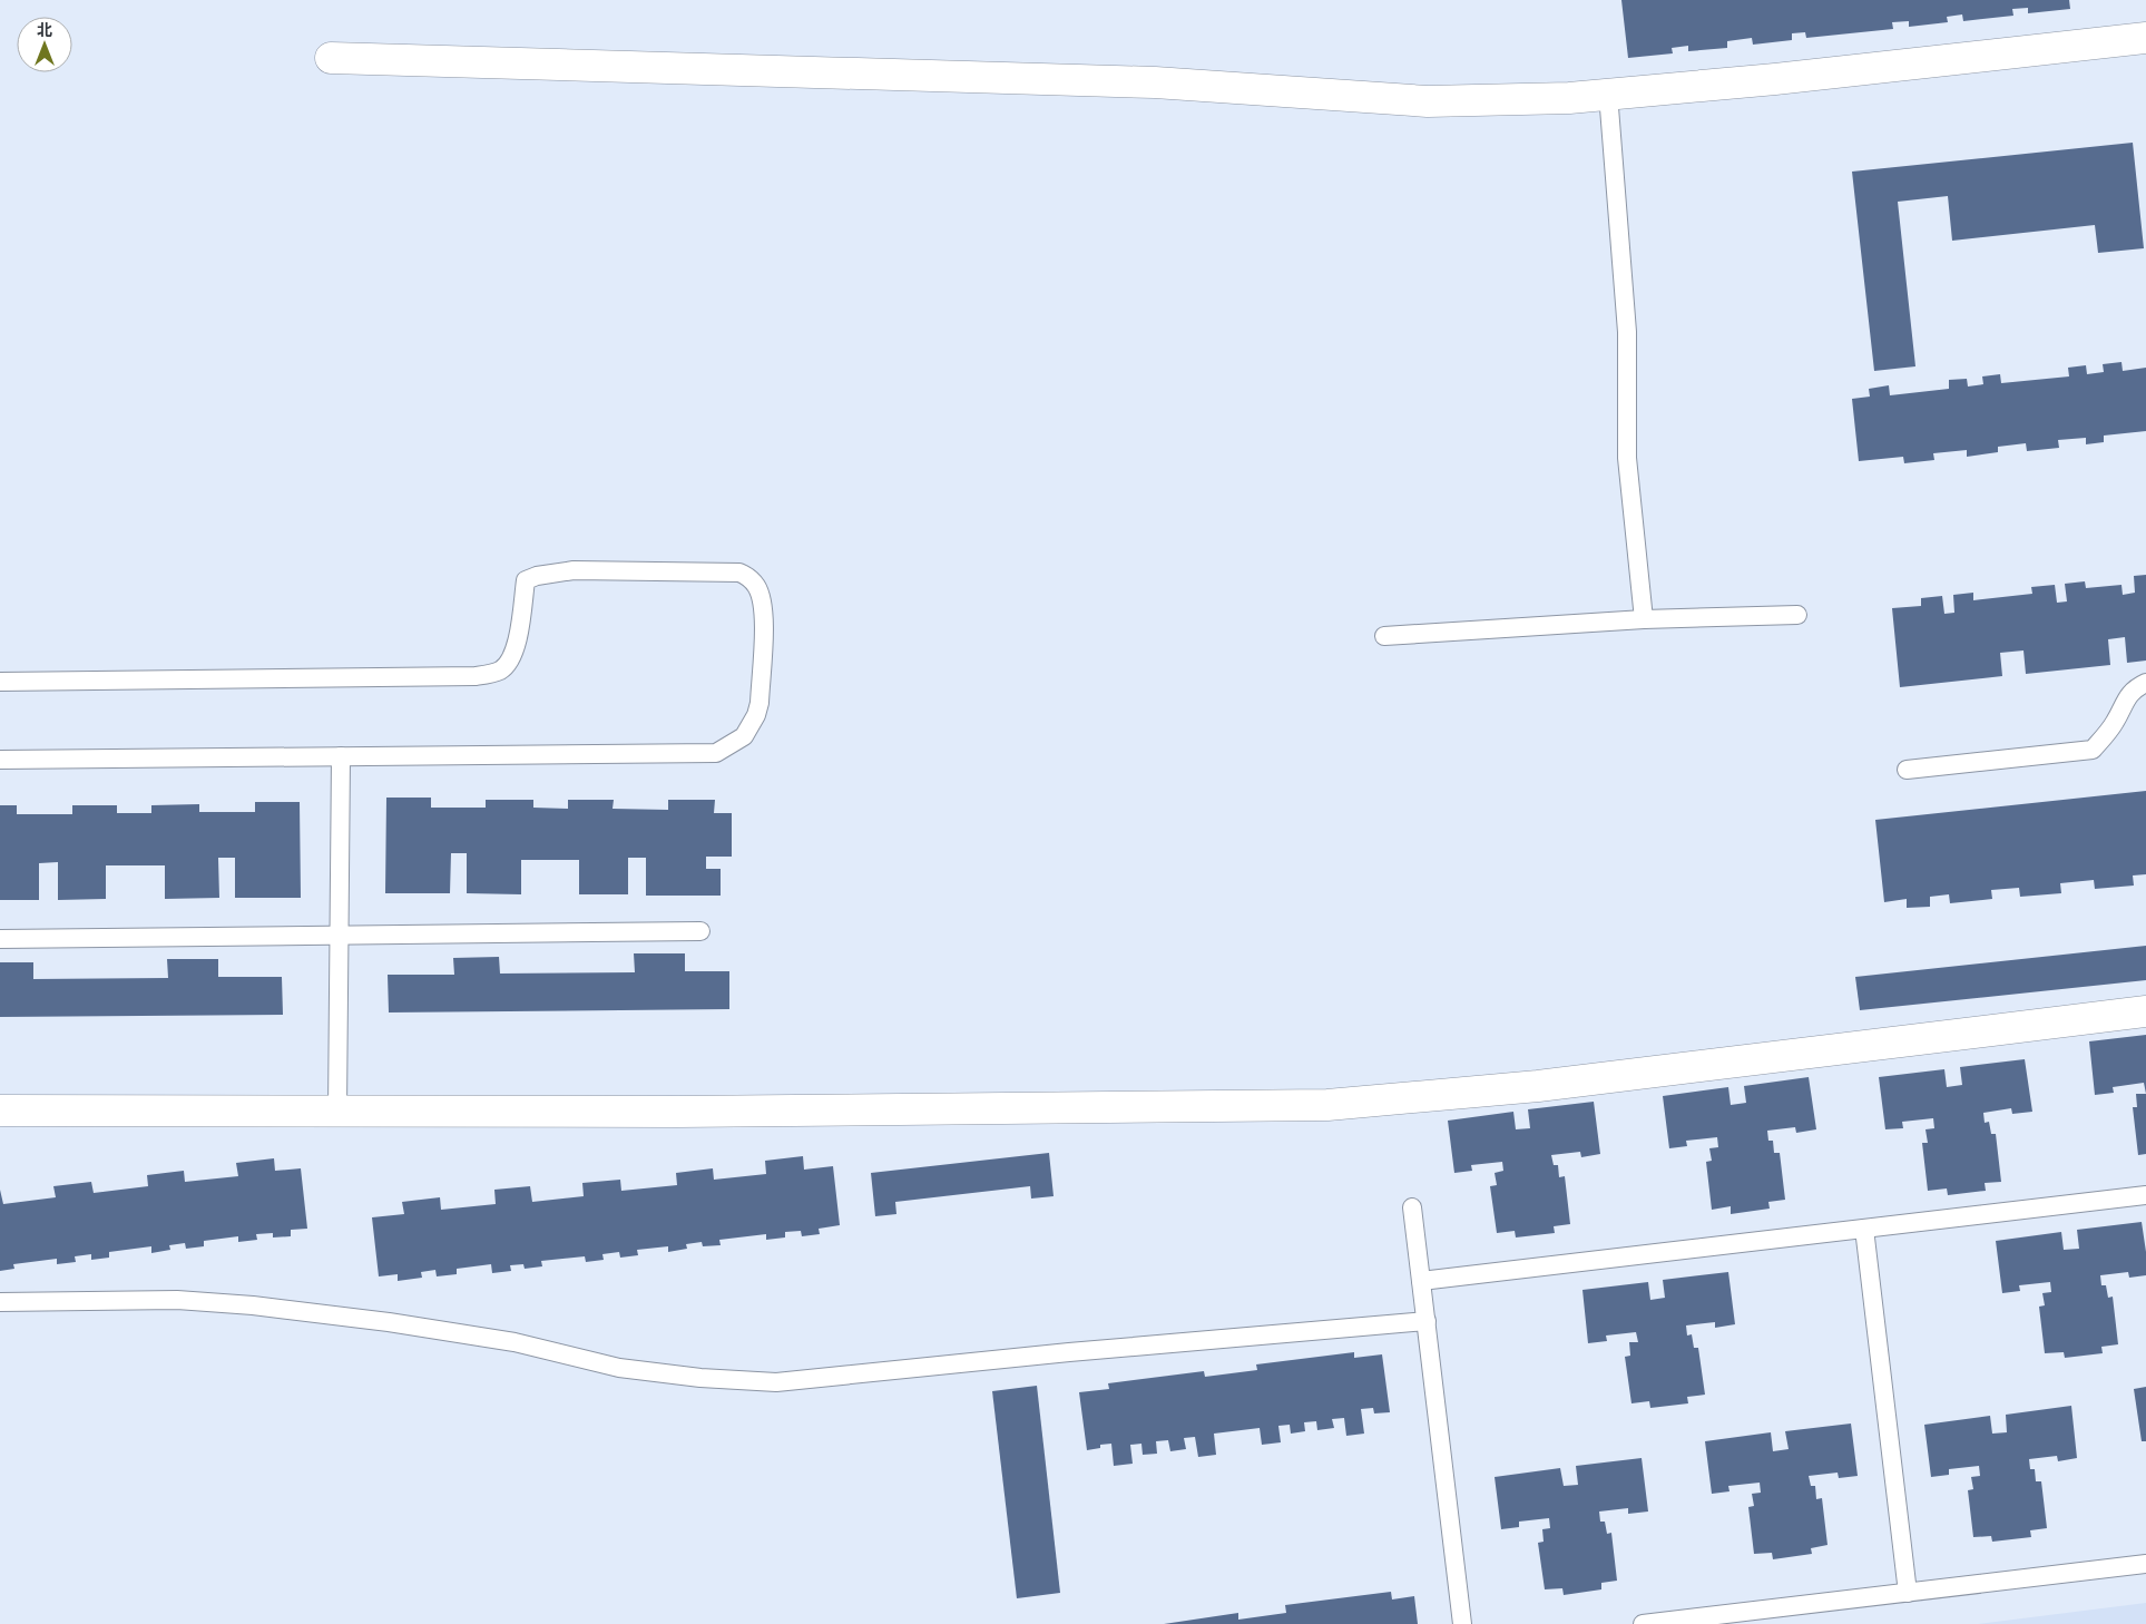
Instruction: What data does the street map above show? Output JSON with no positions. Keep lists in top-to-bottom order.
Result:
{
  "north": "top"
}
